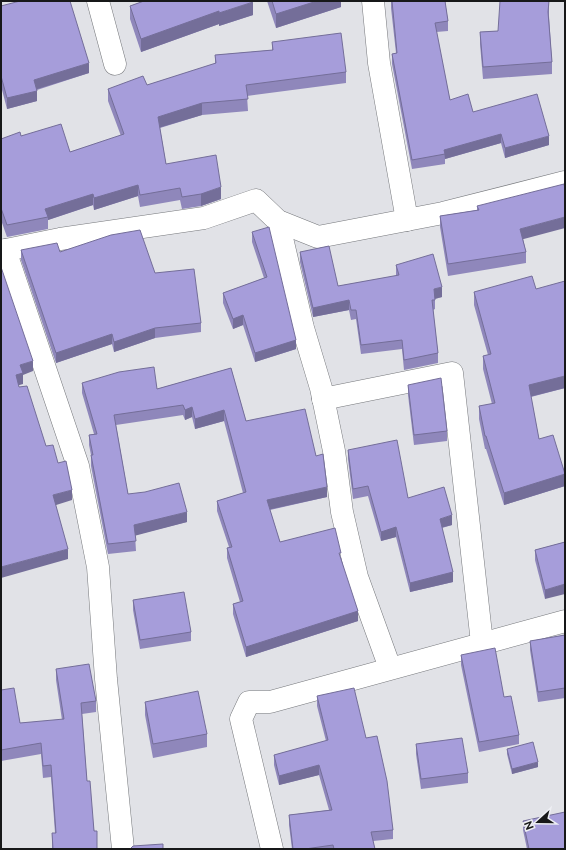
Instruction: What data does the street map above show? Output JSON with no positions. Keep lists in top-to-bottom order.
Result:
{
  "north": "left"
}
